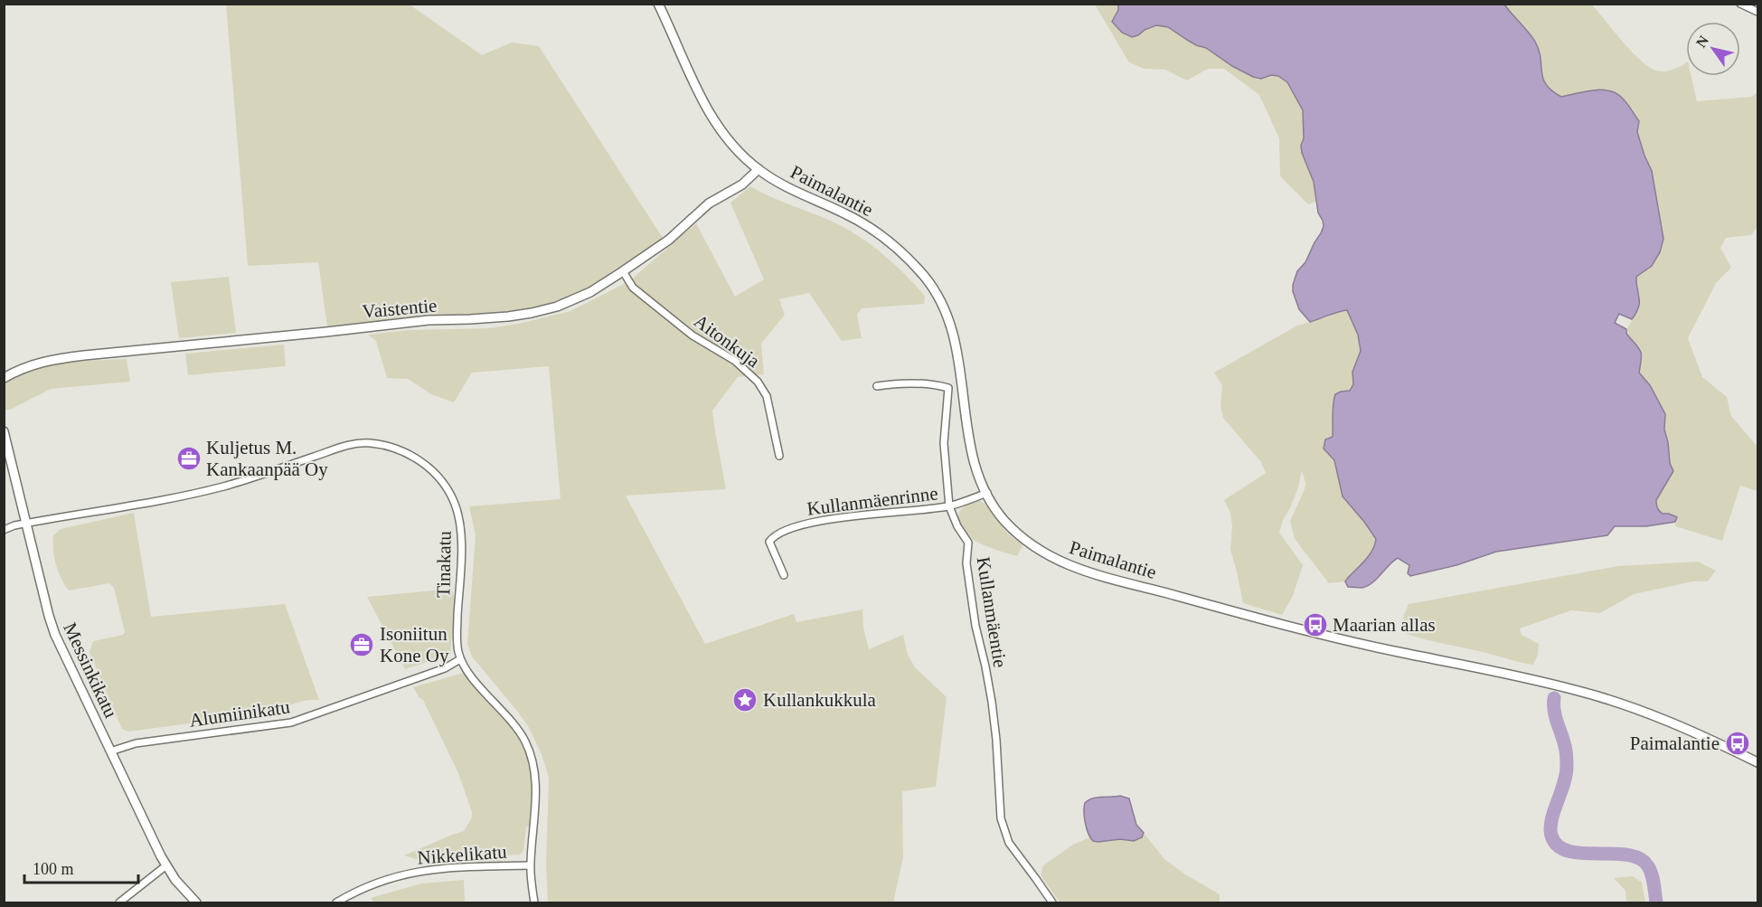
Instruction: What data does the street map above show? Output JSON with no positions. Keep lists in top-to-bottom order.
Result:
{
  "streets": {
    "street": [
      "Paimalantie",
      "Vaistentie",
      "Aitonkuja",
      "Kullanmäenrinne",
      "Tinakatu",
      "Kullanmäentie",
      "Messinkikatu",
      "Alumiinikatu",
      "Nikkelikatu"
    ]
  },
  "crossings": [
    ["Paimalantie", "Vaistentie"],
    ["Paimalantie", "Kullanmäenrinne"],
    ["Vaistentie", "Aitonkuja"],
    ["Kullanmäenrinne", "Kullanmäentie"],
    ["Tinakatu", "Messinkikatu"],
    ["Tinakatu", "Alumiinikatu"],
    ["Tinakatu", "Nikkelikatu"],
    ["Messinkikatu", "Alumiinikatu"]
  ],
  "places": {
    "office": ["Kuljetus M. Kankaanpää Oy", "Isoniitun Kone Oy"],
    "bus stop": ["Maarian allas", "Paimalantie"],
    "place": ["Kullankukkula"]
  },
  "scale_bar": "100 m",
  "north": "top left"
}
